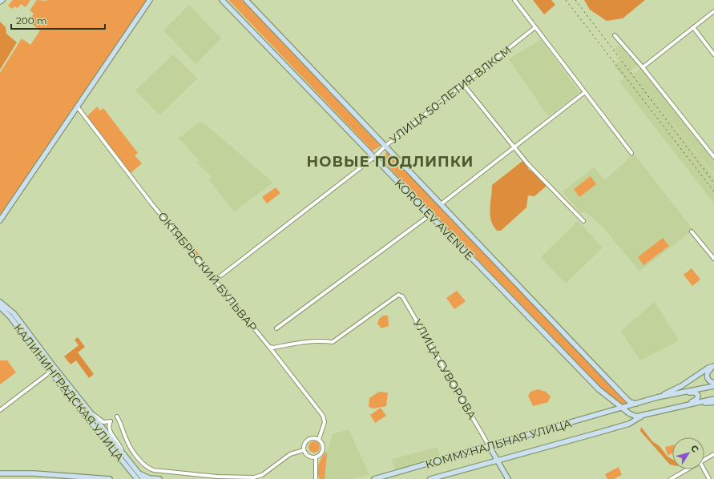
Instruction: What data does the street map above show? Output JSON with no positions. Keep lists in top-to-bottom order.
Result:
{
  "streets": {
    "main road": ["KOROLEV AVENUE", "КАЛИНИНГРАДСКАЯ УЛИЦА", "КОММУНАЛЬНАЯ УЛИЦА"],
    "street": ["УЛИЦА 50-ЛЕТИЯ ВЛКСМ", "ОКТЯБРЬСКИЙ БУЛЬВАР", "УЛИЦА СУВОРОВА"]
  },
  "crossings": [
    ["УЛИЦА 50-ЛЕТИЯ ВЛКСМ", "KOROLEV AVENUE"],
    ["УЛИЦА 50-ЛЕТИЯ ВЛКСМ", "ОКТЯБРЬСКИЙ БУЛЬВАР"],
    ["KOROLEV AVENUE", "КОММУНАЛЬНАЯ УЛИЦА"],
    ["ОКТЯБРЬСКИЙ БУЛЬВАР", "УЛИЦА СУВОРОВА"],
    ["УЛИЦА СУВОРОВА", "КОММУНАЛЬНАЯ УЛИЦА"]
  ],
  "districts": ["НОВЫЕ ПОДЛИПКИ"],
  "scale_bar": "200 m",
  "north": "top right"
}
